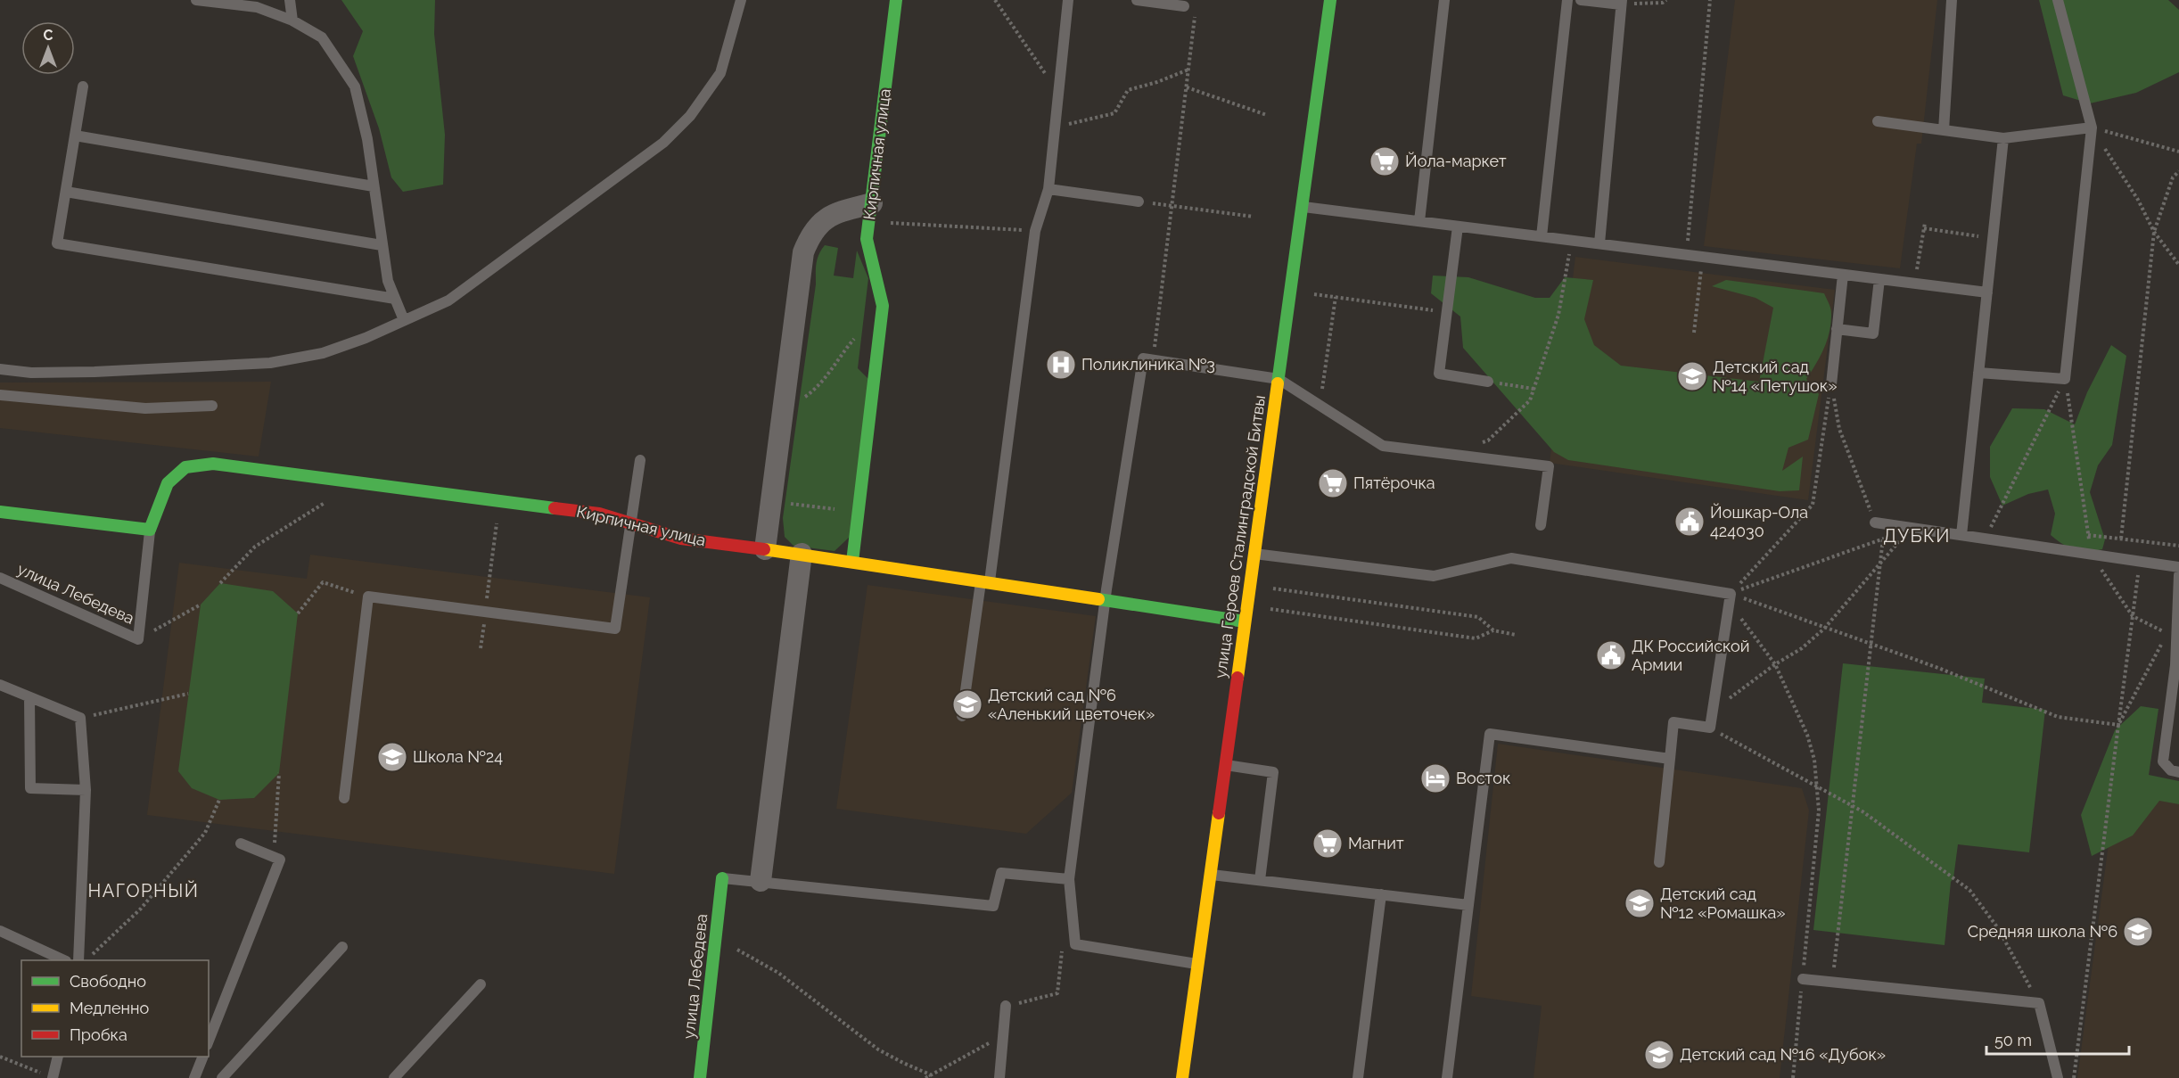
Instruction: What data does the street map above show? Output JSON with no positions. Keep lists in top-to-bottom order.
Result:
{
  "streets": {
    "street": ["Кирпичная улица", "улица Героев Сталинградской Битвы", "улица Лебедева"]
  },
  "crossings": [
    ["Кирпичная улица", "улица Героев Сталинградской Битвы"]
  ],
  "districts": ["ДУБКИ", "НАГОРНЫЙ"],
  "places": {
    "supermarket": ["Йола-маркет", "Пятёрочка", "Магнит"],
    "hospital": ["Поликлиника №3"],
    "school or university": [
      "Детский сад №14 «Петушок»",
      "Детский сад №6 «Аленький цветочек»",
      "Школа №24",
      "Детский сад №12 «Ромашка»",
      "Средняя школа №6",
      "Детский сад №16 «Дубок»"
    ],
    "public building": ["Йошкар-Ола 424030", "ДК Российской Армии"],
    "hotel": ["Восток"]
  },
  "legend": ["Свободно", "Медленно", "Пробка"],
  "scale_bar": "50 m",
  "north": "top"
}
